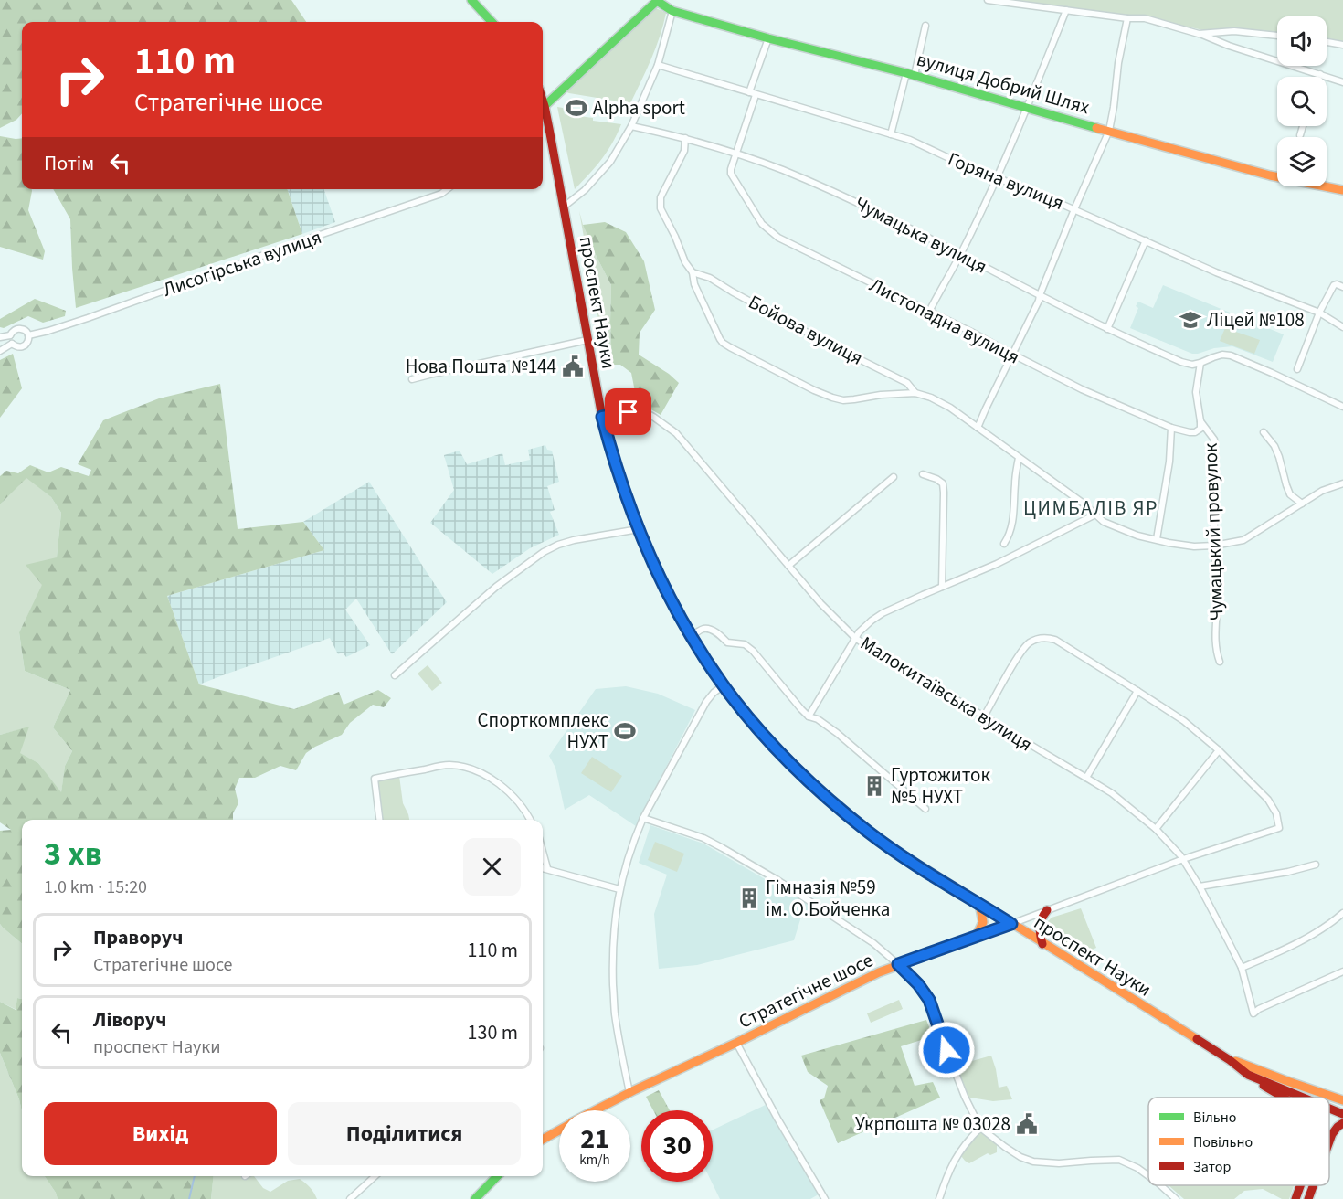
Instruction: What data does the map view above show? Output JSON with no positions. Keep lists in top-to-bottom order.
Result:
{
  "streets": {
    "main road": ["вулиця Добрий Шлях", "проспект Науки", "Стратегічне шосе"],
    "street": [
      "Горяна вулиця",
      "Чумацька вулиця",
      "Лисогірська вулиця",
      "Листопадна вулиця",
      "Бойова вулиця",
      "Чумацький провулок",
      "Малокитаївська вулиця"
    ]
  },
  "crossings": [
    ["вулиця Добрий Шлях", "Листопадна вулиця"],
    ["Горяна вулиця", "Листопадна вулиця"],
    ["Чумацька вулиця", "Листопадна вулиця"],
    ["Чумацька вулиця", "Чумацький провулок"],
    ["проспект Науки", "Малокитаївська вулиця"],
    ["проспект Науки", "Стратегічне шосе"],
    ["Листопадна вулиця", "Чумацький провулок"],
    ["Малокитаївська вулиця", "Стратегічне шосе"]
  ],
  "districts": ["ЦИМБАЛІВ ЯР"],
  "places": {
    "sports": ["Alpha sport", "Спорткомплекс НУХТ"],
    "school or university": ["Ліцей №108"],
    "public building": ["Нова Пошта №144", "Укрпошта № 03028"],
    "building": ["Гуртожиток №5 НУХТ", "Гімназія №59 ім. О.Бойченка"]
  },
  "legend": ["Вільно", "Повільно", "Затор"],
  "page": {
    "turn": ["110 m", "Стратегічне шосе"],
    "then": "Потім",
    "heading": ["3 хв", "1.0 km · 15:20"],
    "list": [
      {
        "name": "Праворуч",
        "note": "Стратегічне шосе",
        "value": "110 m"
      },
      {
        "name": "Ліворуч",
        "note": "проспект Науки",
        "value": "130 m"
      }
    ],
    "buttons": ["Вихід", "Поділитися"],
    "speed": "21 km/h",
    "limit": "30"
  }
}
